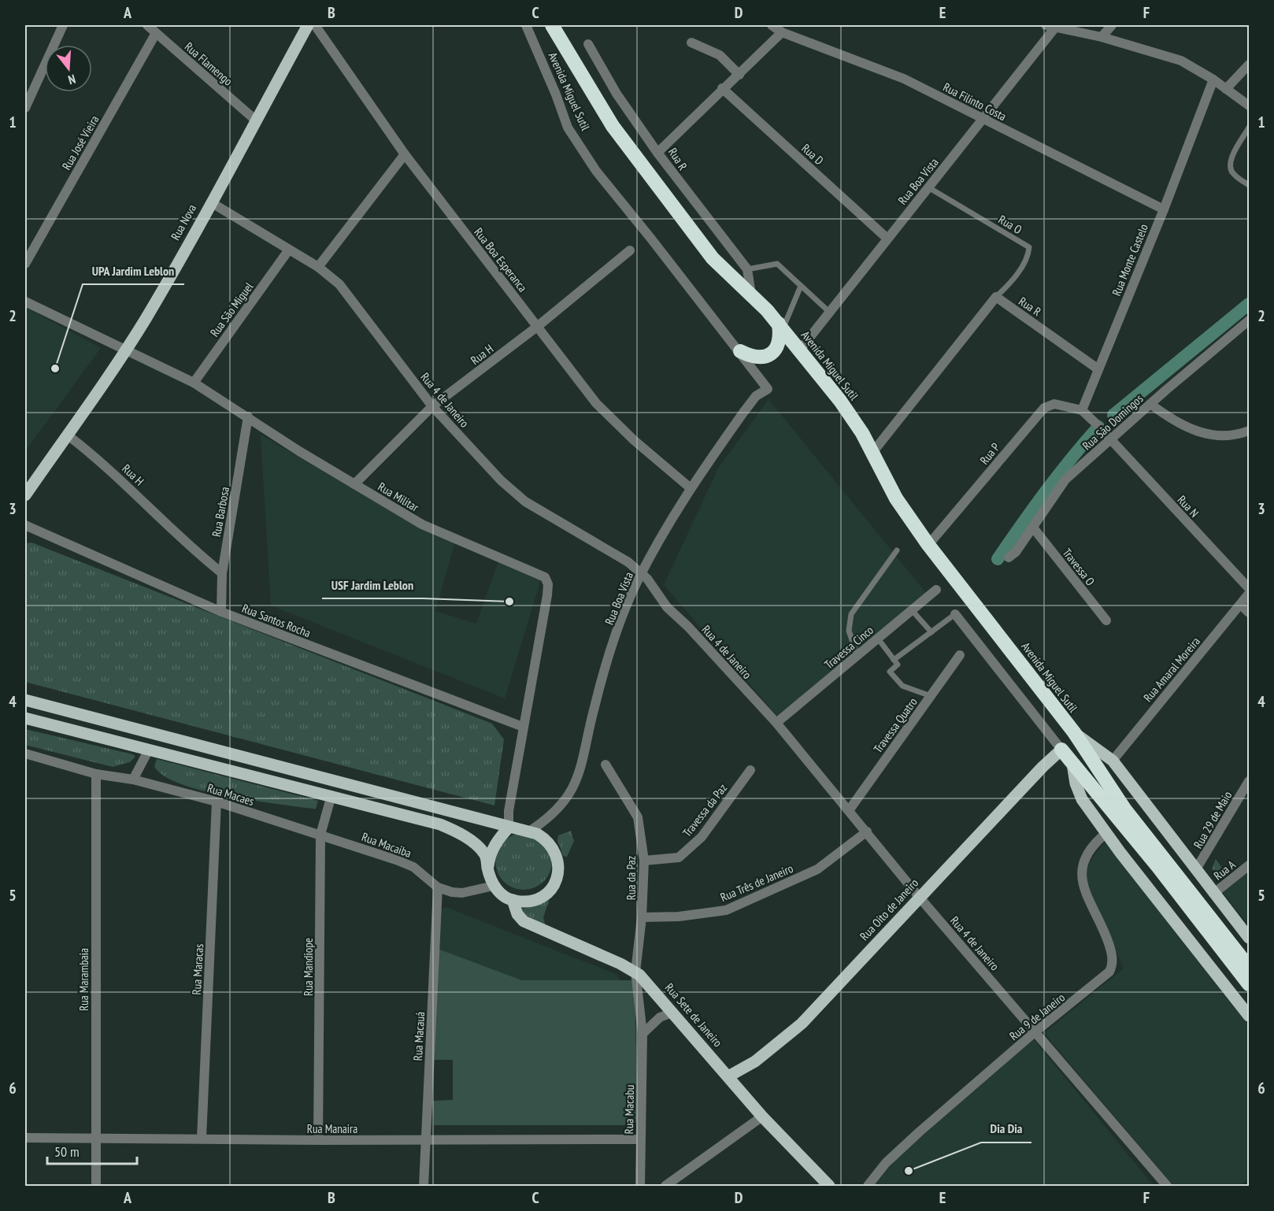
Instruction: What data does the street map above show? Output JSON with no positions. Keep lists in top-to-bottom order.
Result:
{
  "streets": {
    "highway": ["Avenida Miguel Sutil"],
    "main road": ["Rua Nova", "Rua Oito de Janeiro", "Rua Sete de Janeiro"],
    "street": [
      "Rua Flamengo",
      "Rua Filinto Costa",
      "Rua José Vieira",
      "Rua D",
      "Rua R",
      "Rua Boa Vista",
      "Rua Boa Esperanca",
      "Rua Monte Castelo",
      "Rua São Miguel",
      "Rua H",
      "Rua 4 de Janeiro",
      "Rua São Domingos",
      "Rua P",
      "Rua Militar",
      "Rua N",
      "Rua Barbosa",
      "Travessa O",
      "Rua Santos Rocha",
      "Travessa Cinco",
      "Rua Amaral Moreira",
      "Travessa Quatro",
      "Rua Macaes",
      "Travessa da Paz",
      "Rua 29 de Maio",
      "Rua Macaiba",
      "Rua A",
      "Rua da Paz",
      "Rua Três de Janeiro",
      "Rua Mandiope",
      "Rua Maracas",
      "Rua Marambaia",
      "Rua 9 de Janeiro",
      "Rua Macauá",
      "Rua Macabu",
      "Rua Manaira"
    ],
    "lane": ["Rua O"]
  },
  "crossings": [
    ["Rua Flamengo", "Rua José Vieira"],
    ["Rua Flamengo", "Rua Nova"],
    ["Avenida Miguel Sutil", "Rua R"],
    ["Avenida Miguel Sutil", "Rua Boa Vista"],
    ["Avenida Miguel Sutil", "Rua P"],
    ["Avenida Miguel Sutil", "Rua Amaral Moreira"],
    ["Avenida Miguel Sutil", "Rua 29 de Maio"],
    ["Avenida Miguel Sutil", "Rua A"],
    ["Rua Filinto Costa", "Rua R"],
    ["Rua Filinto Costa", "Rua Boa Vista"],
    ["Rua Filinto Costa", "Rua Monte Castelo"],
    ["Rua D", "Rua R"],
    ["Rua D", "Rua Boa Vista"],
    ["Rua R", "Rua O"],
    ["Rua R", "Rua Monte Castelo"],
    ["Rua Boa Vista", "Rua O"],
    ["Rua Boa Vista", "Rua Boa Esperanca"],
    ["Rua Boa Vista", "Rua 4 de Janeiro"],
    ["Rua Boa Vista", "Rua Militar"],
    ["Rua Boa Vista", "Rua Macaiba"],
    ["Rua Boa Vista", "Rua Sete de Janeiro"],
    ["Rua Nova", "Rua H"],
    ["Rua Nova", "Rua 4 de Janeiro"],
    ["Rua Nova", "Rua Militar"],
    ["Rua Boa Esperanca", "Rua H"],
    ["Rua Monte Castelo", "Rua P"],
    ["Rua São Miguel", "Rua 4 de Janeiro"],
    ["Rua São Miguel", "Rua Militar"],
    ["Rua H", "Rua 4 de Janeiro"],
    ["Rua H", "Rua Militar"],
    ["Rua H", "Rua Barbosa"],
    ["Rua 4 de Janeiro", "Travessa Cinco"],
    ["Rua 4 de Janeiro", "Travessa Quatro"],
    ["Rua 4 de Janeiro", "Rua Três de Janeiro"],
    ["Rua 4 de Janeiro", "Rua Oito de Janeiro"],
    ["Rua 4 de Janeiro", "Rua 9 de Janeiro"],
    ["Rua São Domingos", "Rua N"],
    ["Rua São Domingos", "Travessa O"],
    ["Rua Militar", "Rua Barbosa"],
    ["Rua Militar", "Rua Santos Rocha"],
    ["Rua Militar", "Rua Macaiba"],
    ["Rua Militar", "Rua Sete de Janeiro"],
    ["Rua Barbosa", "Rua Santos Rocha"],
    ["Rua Macaes", "Rua Macaiba"],
    ["Rua Macaes", "Rua Mandiope"],
    ["Rua Macaes", "Rua Maracas"],
    ["Rua Macaes", "Rua Marambaia"],
    ["Travessa da Paz", "Rua da Paz"],
    ["Rua Macaiba", "Rua Mandiope"],
    ["Rua Macaiba", "Rua Sete de Janeiro"],
    ["Rua Macaiba", "Rua Macauá"],
    ["Rua da Paz", "Rua Três de Janeiro"],
    ["Rua da Paz", "Rua Sete de Janeiro"],
    ["Rua da Paz", "Rua Macabu"],
    ["Rua Oito de Janeiro", "Rua Sete de Janeiro"],
    ["Rua Mandiope", "Rua Manaira"],
    ["Rua Maracas", "Rua Manaira"],
    ["Rua Marambaia", "Rua Manaira"],
    ["Rua Sete de Janeiro", "Rua Macabu"],
    ["Rua Macauá", "Rua Manaira"],
    ["Rua Macabu", "Rua Manaira"]
  ],
  "places": ["UPA Jardim Leblon", "USF Jardim Leblon", "Dia Dia"],
  "scale_bar": "50 m",
  "north": "bottom",
  "grid": {
    "columns": [
      "A",
      "B",
      "C",
      "D",
      "E",
      "F"
    ],
    "rows": [
      "1",
      "2",
      "3",
      "4",
      "5",
      "6"
    ]
  }
}
